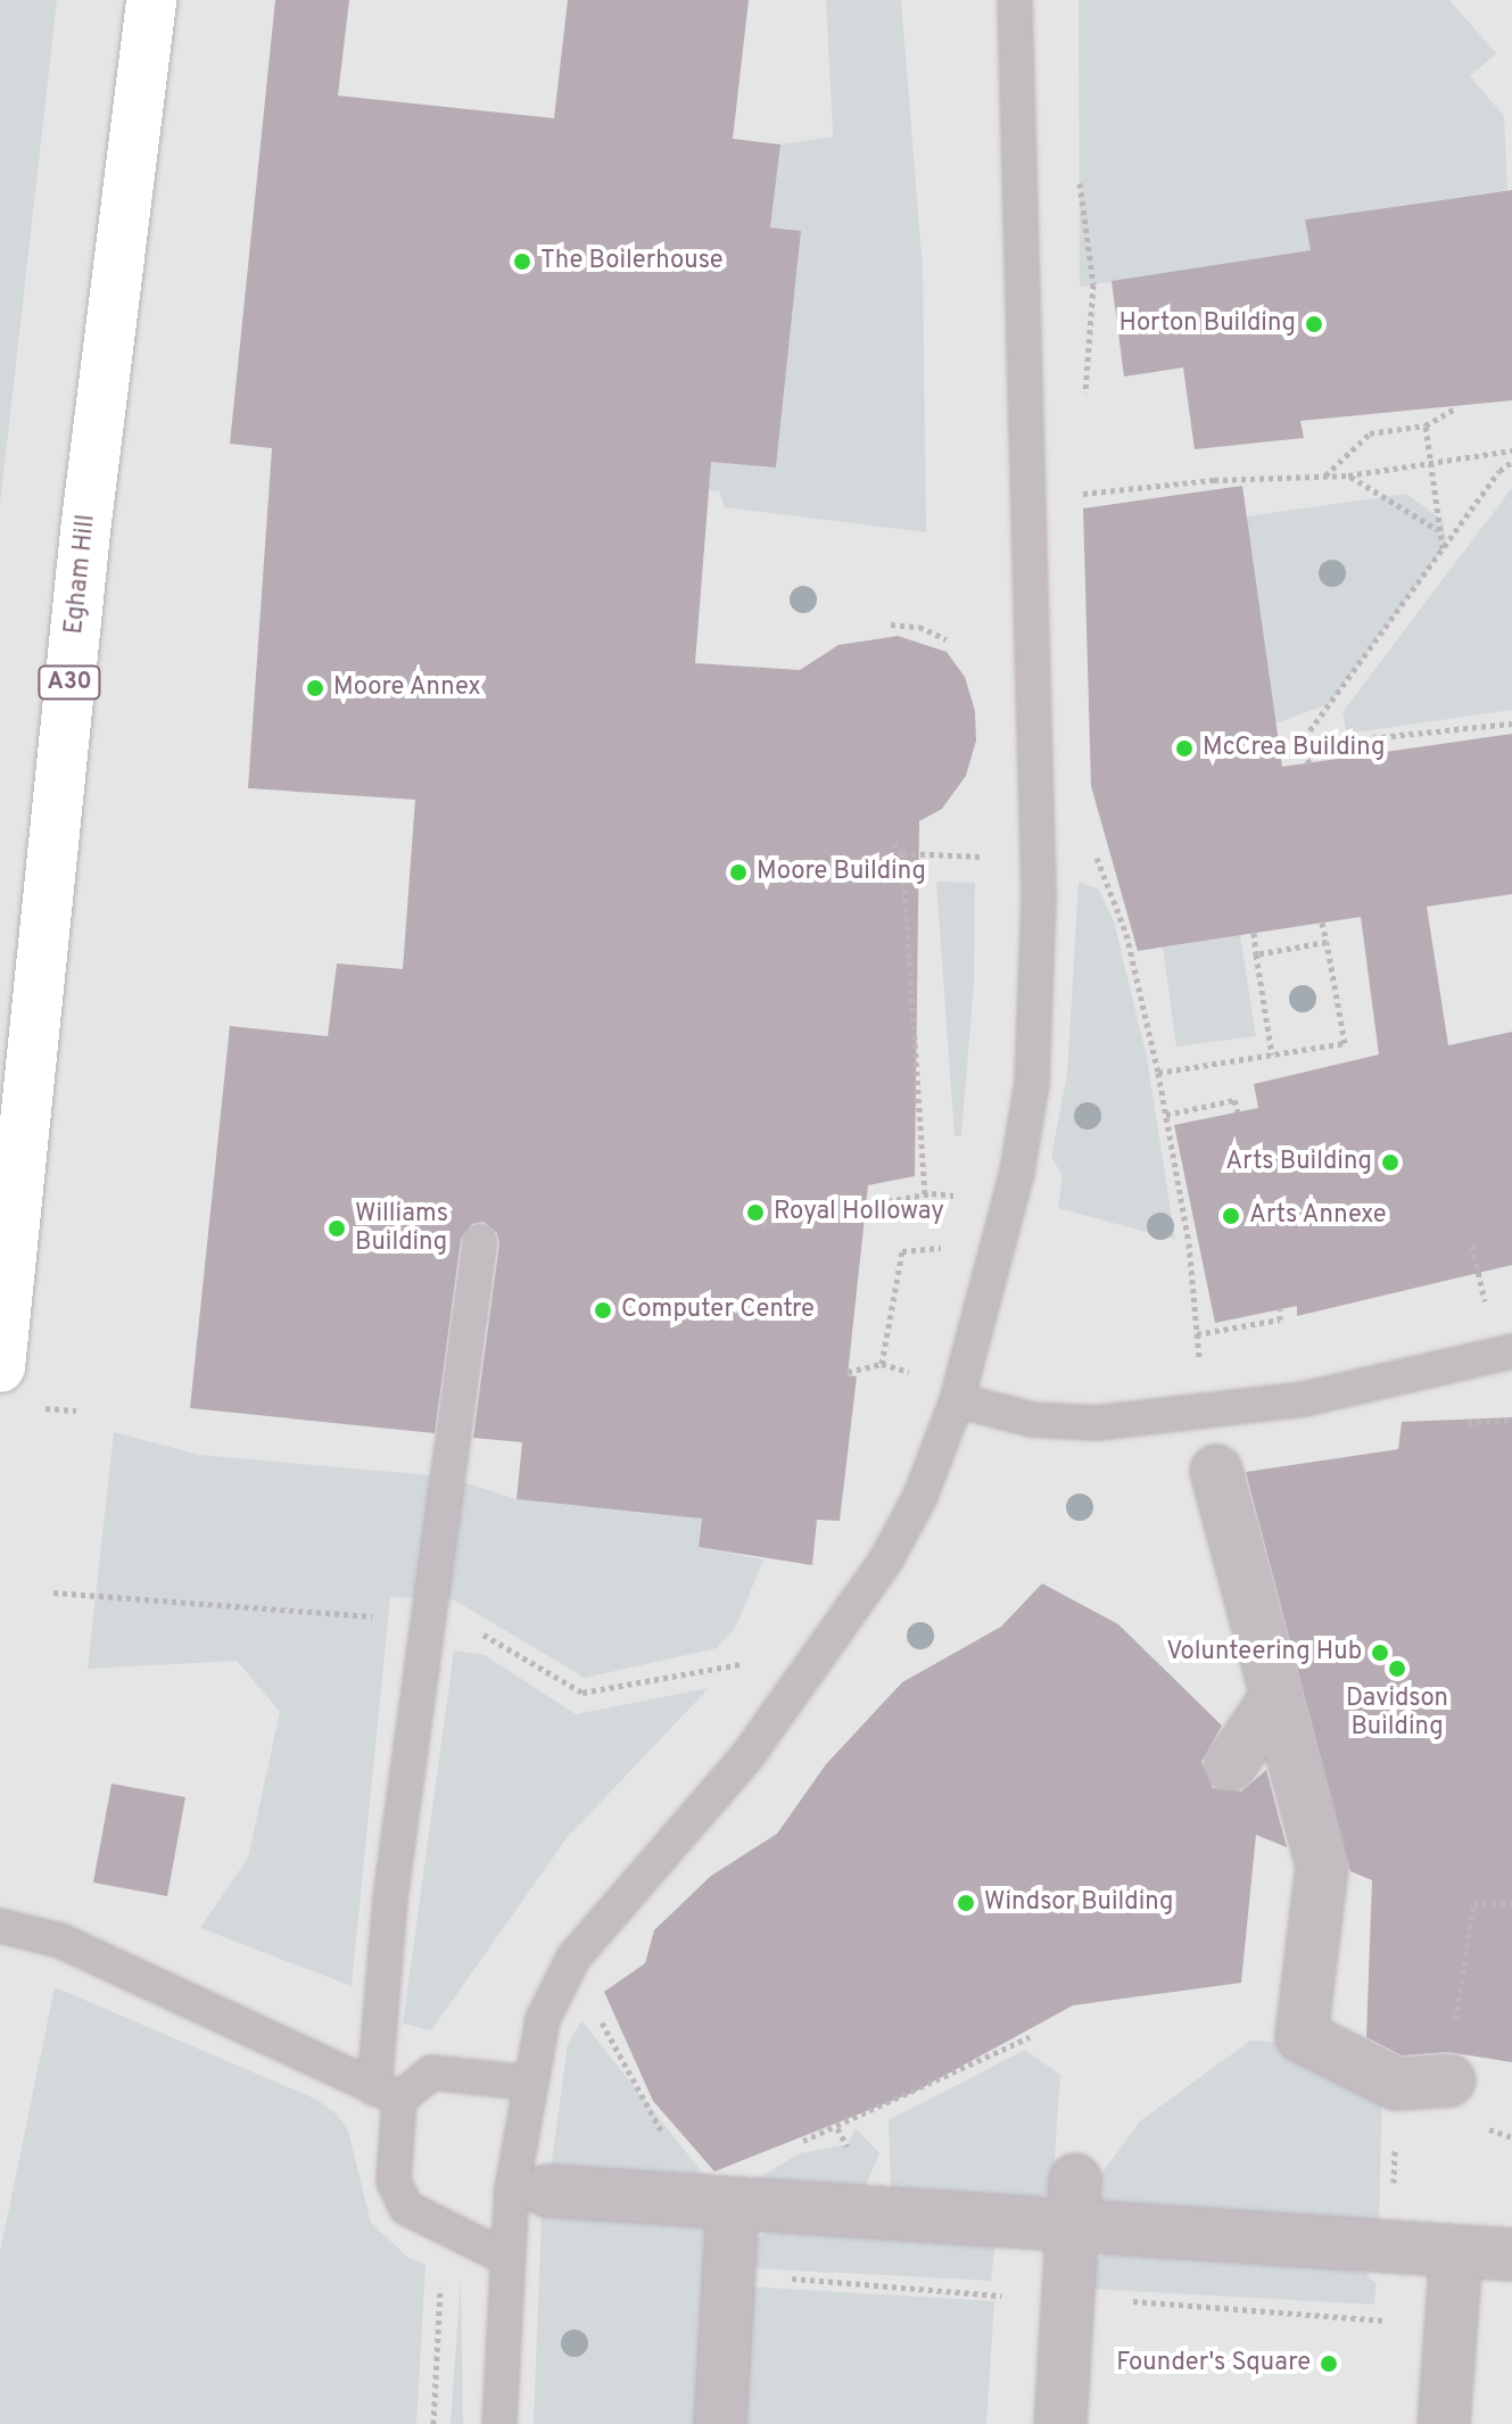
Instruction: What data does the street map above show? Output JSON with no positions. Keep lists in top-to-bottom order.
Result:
{
  "streets": {
    "main road": ["Egham Hill", "A30"]
  },
  "places": [
    "The Boilerhouse",
    "Horton Building",
    "Moore Annex",
    "McCrea Building",
    "Moore Building",
    "Arts Building",
    "Royal Holloway",
    "Arts Annexe",
    "Williams Building",
    "Computer Centre",
    "Volunteering Hub",
    "Davidson Building",
    "Windsor Building",
    "Founder's Square"
  ]
}
